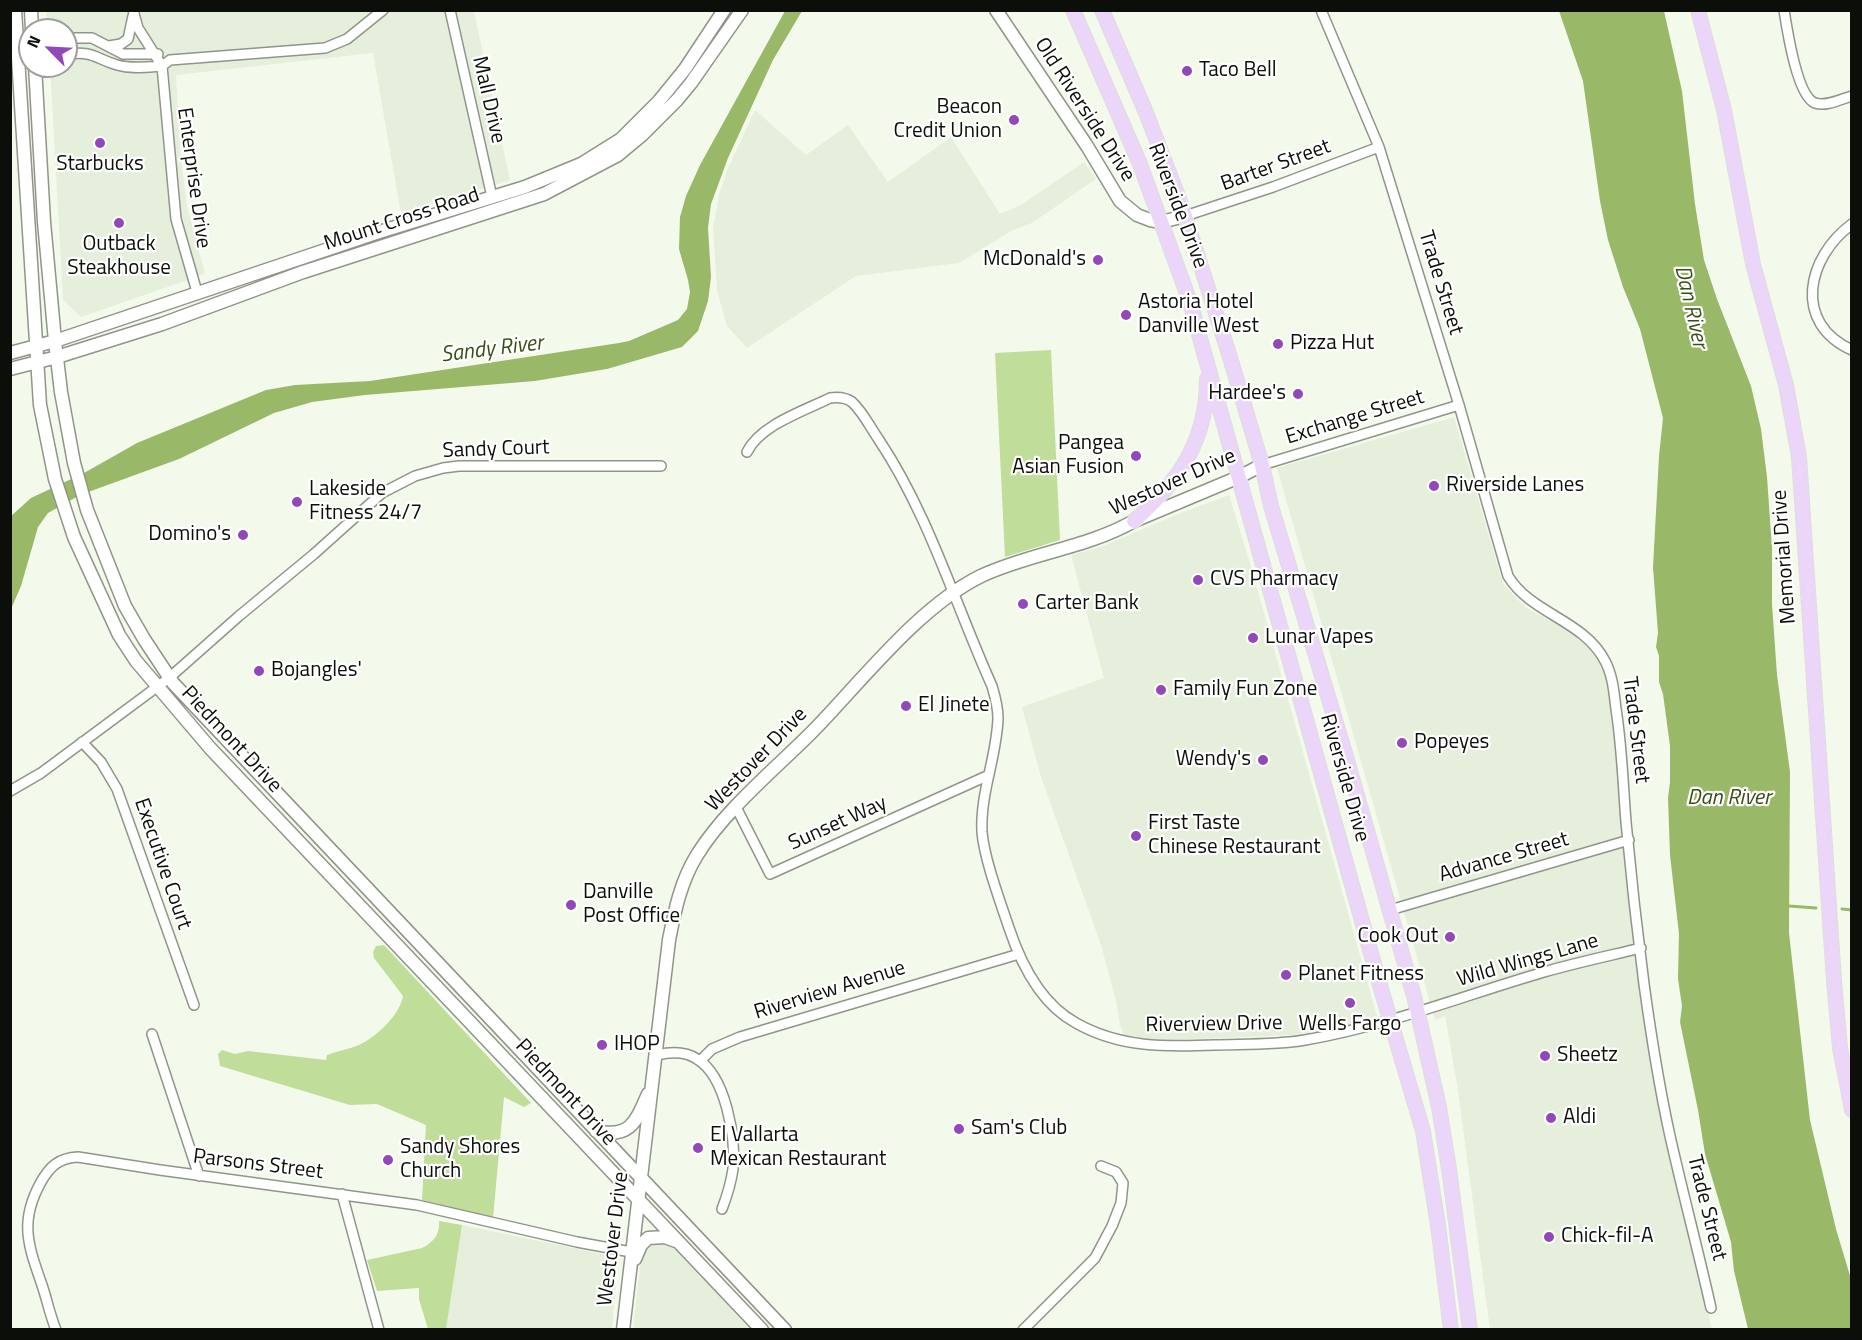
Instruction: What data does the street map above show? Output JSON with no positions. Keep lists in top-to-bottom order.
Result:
{
  "streets": {
    "main road": [
      "Old Riverside Drive",
      "Riverside Drive",
      "Mount Cross Road",
      "Westover Drive",
      "Memorial Drive",
      "Piedmont Drive"
    ],
    "street": [
      "Mall Drive",
      "Barter Street",
      "Enterprise Drive",
      "Trade Street",
      "Exchange Street",
      "Sandy Court",
      "Sunset Way",
      "Advance Street",
      "Executive Court",
      "Wild Wings Lane",
      "Riverview Avenue",
      "Riverview Drive",
      "Parsons Street"
    ]
  },
  "crossings": [
    ["Mall Drive", "Mount Cross Road"],
    ["Old Riverside Drive", "Riverside Drive"],
    ["Barter Street", "Riverside Drive"],
    ["Barter Street", "Trade Street"],
    ["Enterprise Drive", "Mount Cross Road"],
    ["Riverside Drive", "Exchange Street"],
    ["Riverside Drive", "Westover Drive"],
    ["Riverside Drive", "Advance Street"],
    ["Riverside Drive", "Wild Wings Lane"],
    ["Riverside Drive", "Riverview Drive"],
    ["Mount Cross Road", "Piedmont Drive"],
    ["Trade Street", "Exchange Street"],
    ["Trade Street", "Advance Street"],
    ["Trade Street", "Wild Wings Lane"],
    ["Exchange Street", "Westover Drive"],
    ["Sandy Court", "Piedmont Drive"],
    ["Sandy Court", "Executive Court"],
    ["Westover Drive", "Piedmont Drive"],
    ["Westover Drive", "Sunset Way"],
    ["Westover Drive", "Riverview Drive"],
    ["Westover Drive", "Parsons Street"],
    ["Sunset Way", "Riverview Drive"],
    ["Wild Wings Lane", "Riverview Drive"],
    ["Riverview Avenue", "Riverview Drive"]
  ],
  "water": ["Dan River", "Sandy River"],
  "places": [
    "Taco Bell",
    "Beacon Credit Union",
    "Starbucks",
    "Outback Steakhouse",
    "McDonald's",
    "Astoria Hotel Danville West",
    "Pizza Hut",
    "Hardee's",
    "Pangea Asian Fusion",
    "Riverside Lanes",
    "Lakeside Fitness 24/7",
    "Domino's",
    "CVS Pharmacy",
    "Carter Bank",
    "Lunar Vapes",
    "Bojangles'",
    "Family Fun Zone",
    "El Jinete",
    "Popeyes",
    "Wendy's",
    "First Taste Chinese Restaurant",
    "Danville Post Office",
    "Cook Out",
    "Planet Fitness",
    "Wells Fargo",
    "IHOP",
    "Sheetz",
    "Aldi",
    "Sam's Club",
    "El Vallarta Mexican Restaurant",
    "Sandy Shores Church",
    "Chick-fil-A"
  ],
  "north": "top left"
}
